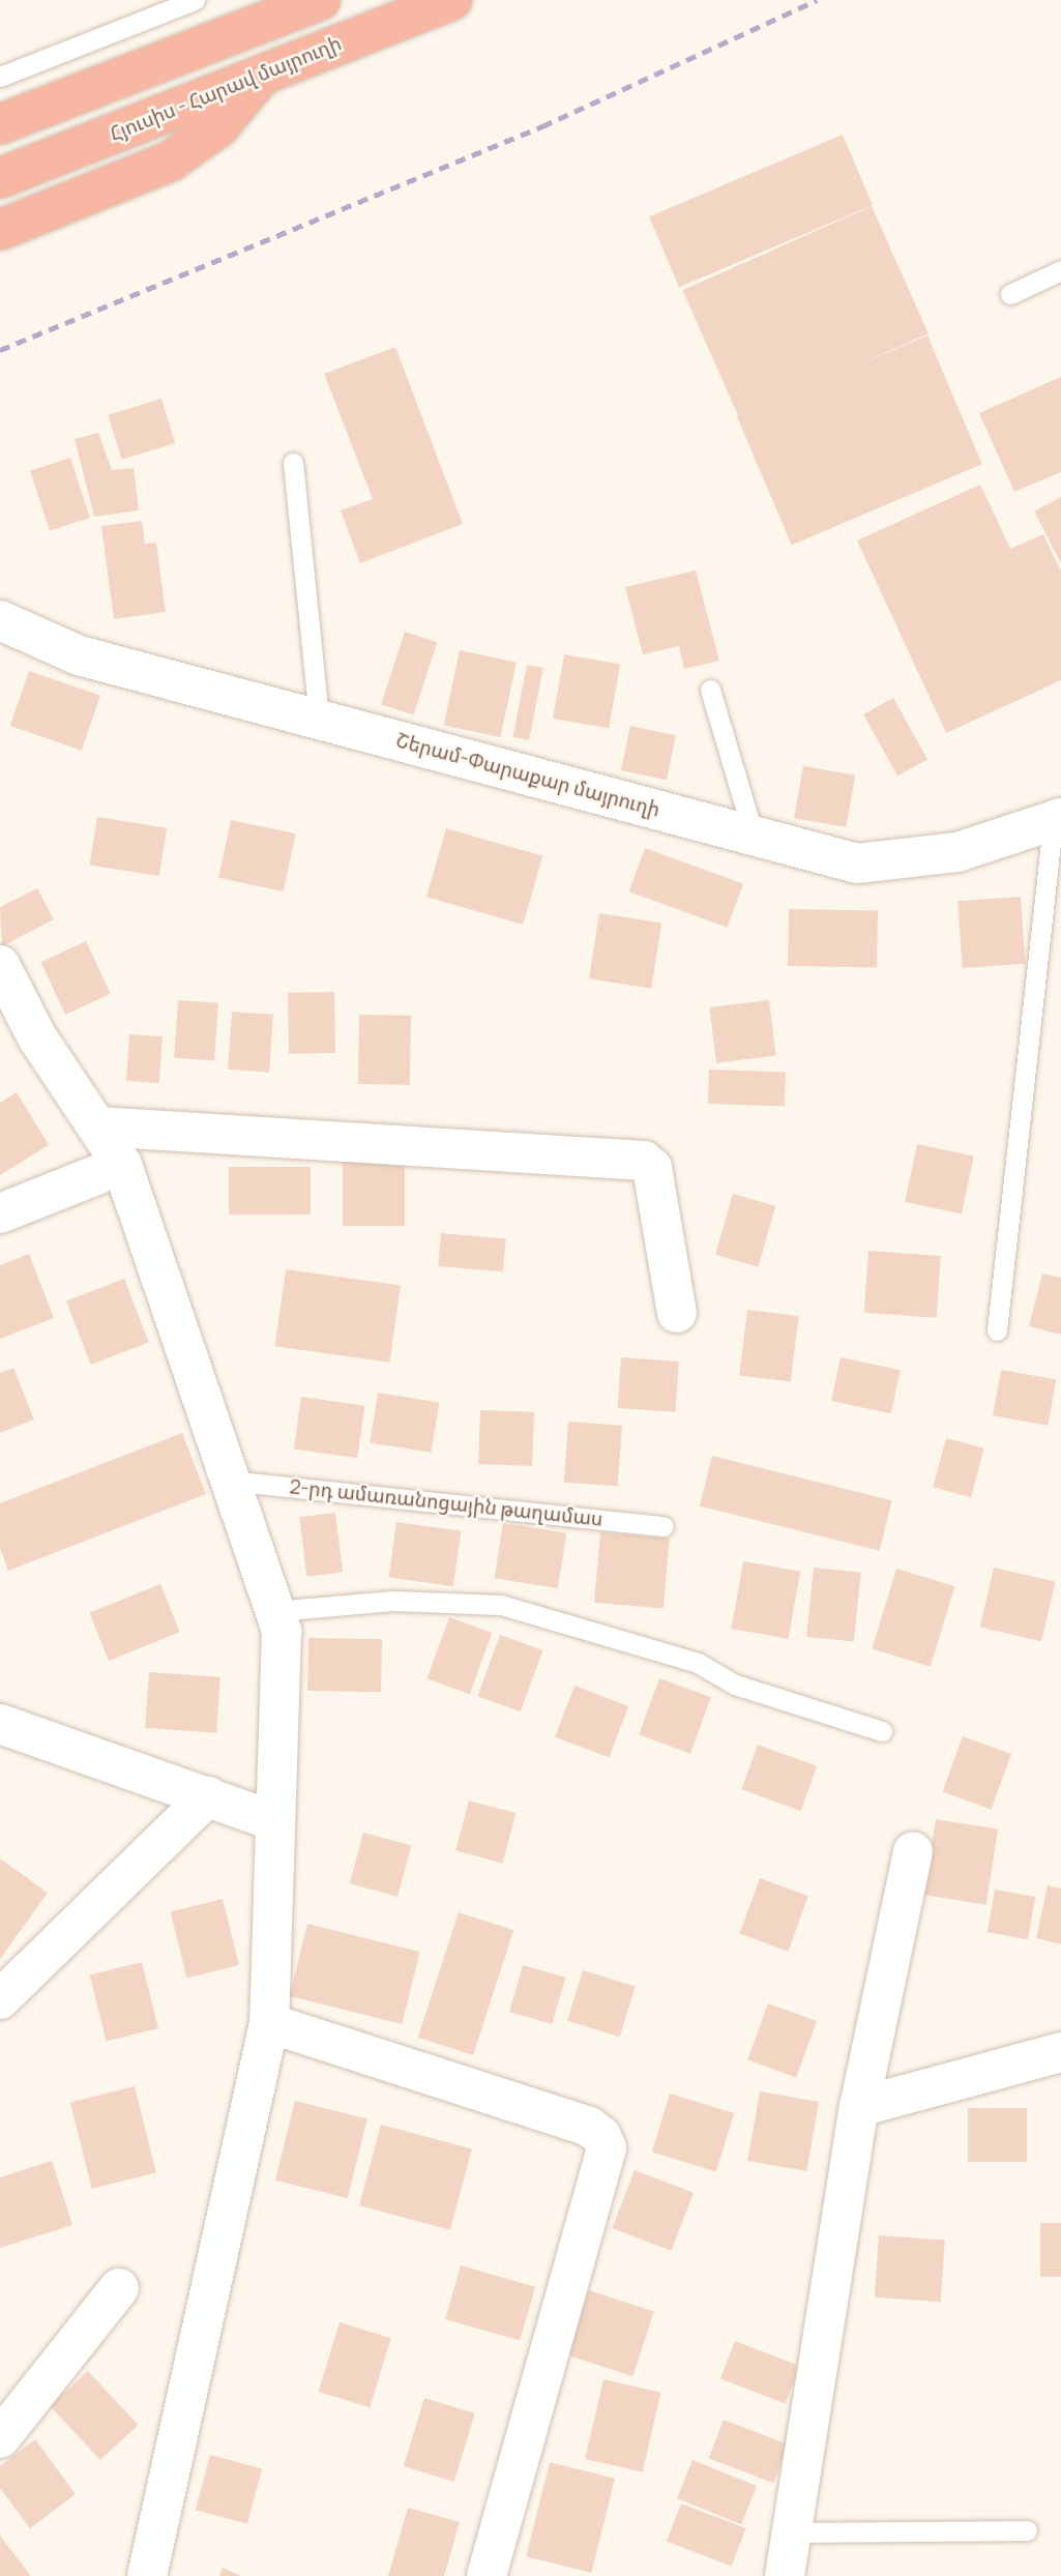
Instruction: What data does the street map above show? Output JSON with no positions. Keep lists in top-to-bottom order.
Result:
{
  "streets": {
    "highway": ["Հյուսիս - Հարավ մայրուղի"],
    "street": ["Շերամ-Փարաքար մայրուղի"],
    "lane": ["2-րդ ամառանոցային թաղամաս"]
  }
}
